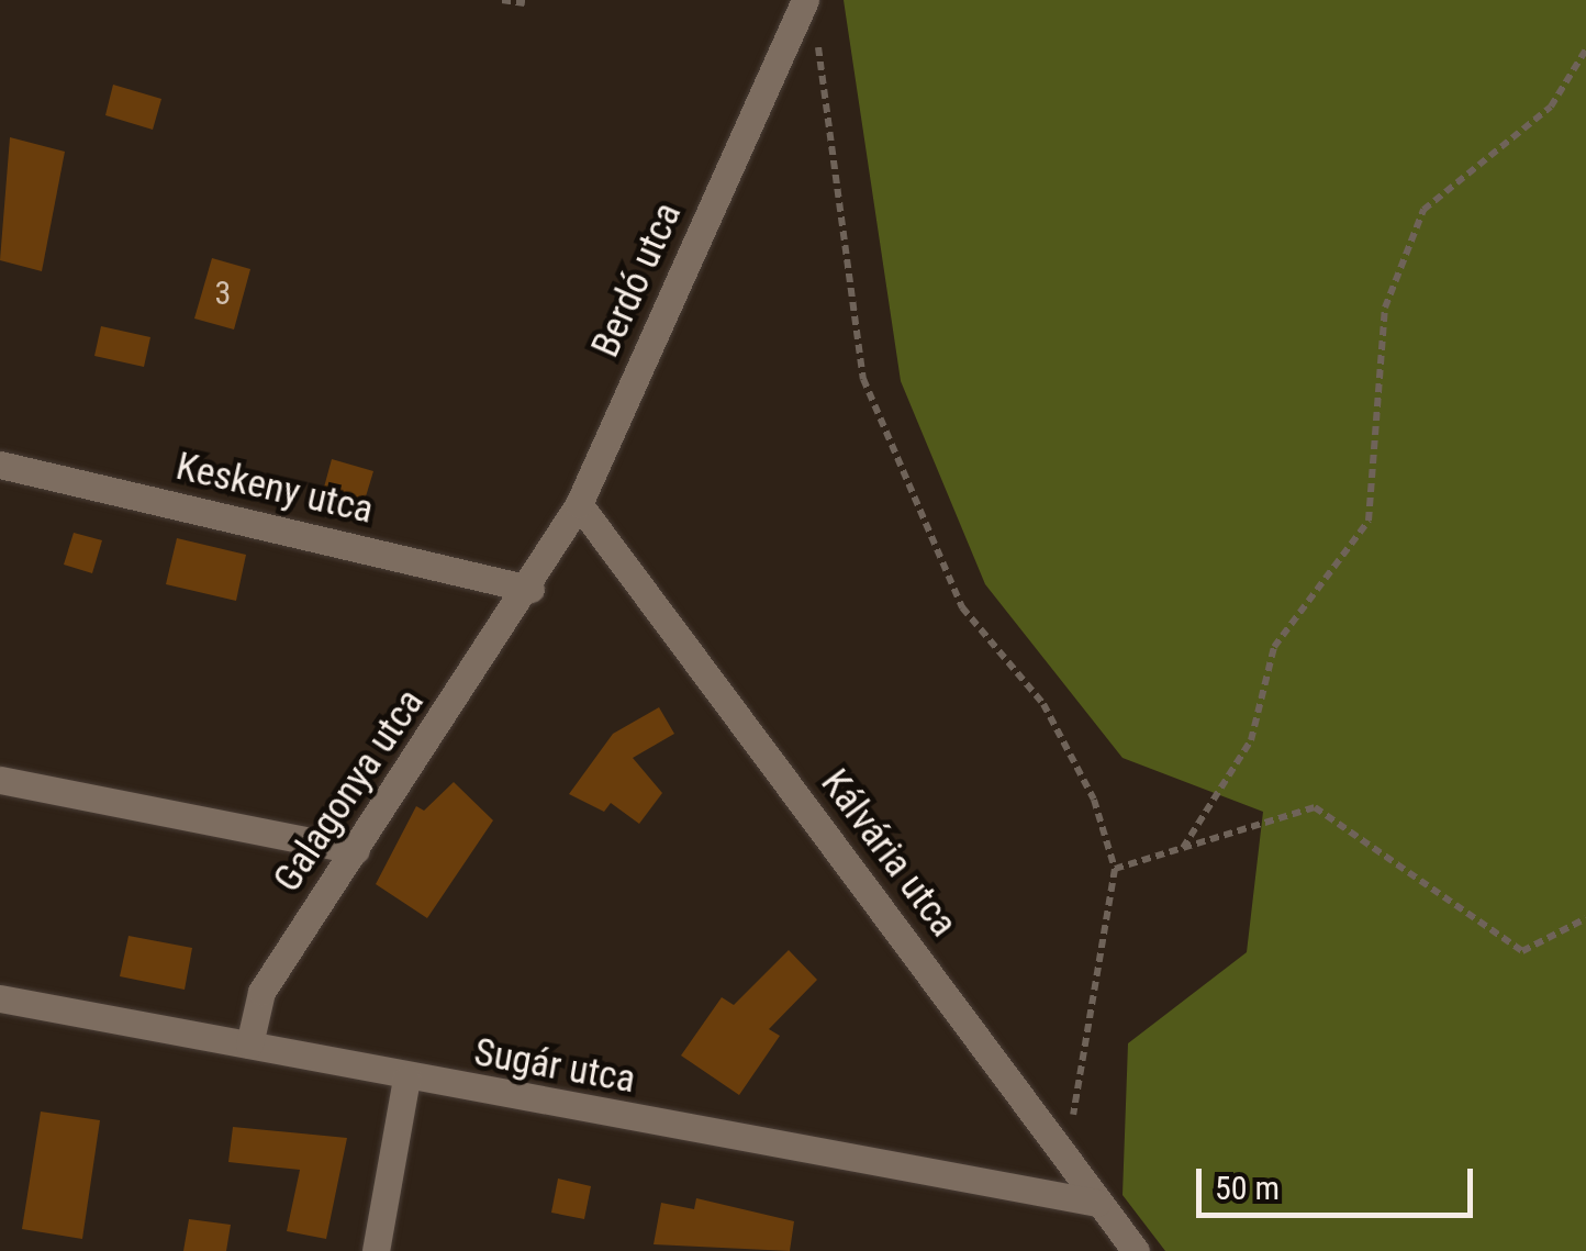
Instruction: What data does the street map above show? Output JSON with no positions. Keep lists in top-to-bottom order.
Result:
{
  "streets": {
    "street": [
      "Berdó utca",
      "Keskeny utca",
      "Galagonya utca",
      "Kálvária utca",
      "Sugár utca"
    ]
  },
  "crossings": [
    ["Berdó utca", "Keskeny utca"],
    ["Berdó utca", "Galagonya utca"],
    ["Berdó utca", "Kálvária utca"],
    ["Keskeny utca", "Galagonya utca"],
    ["Galagonya utca", "Sugár utca"],
    ["Kálvária utca", "Sugár utca"]
  ],
  "house_numbers": ["3"],
  "scale_bar": "50 m"
}
